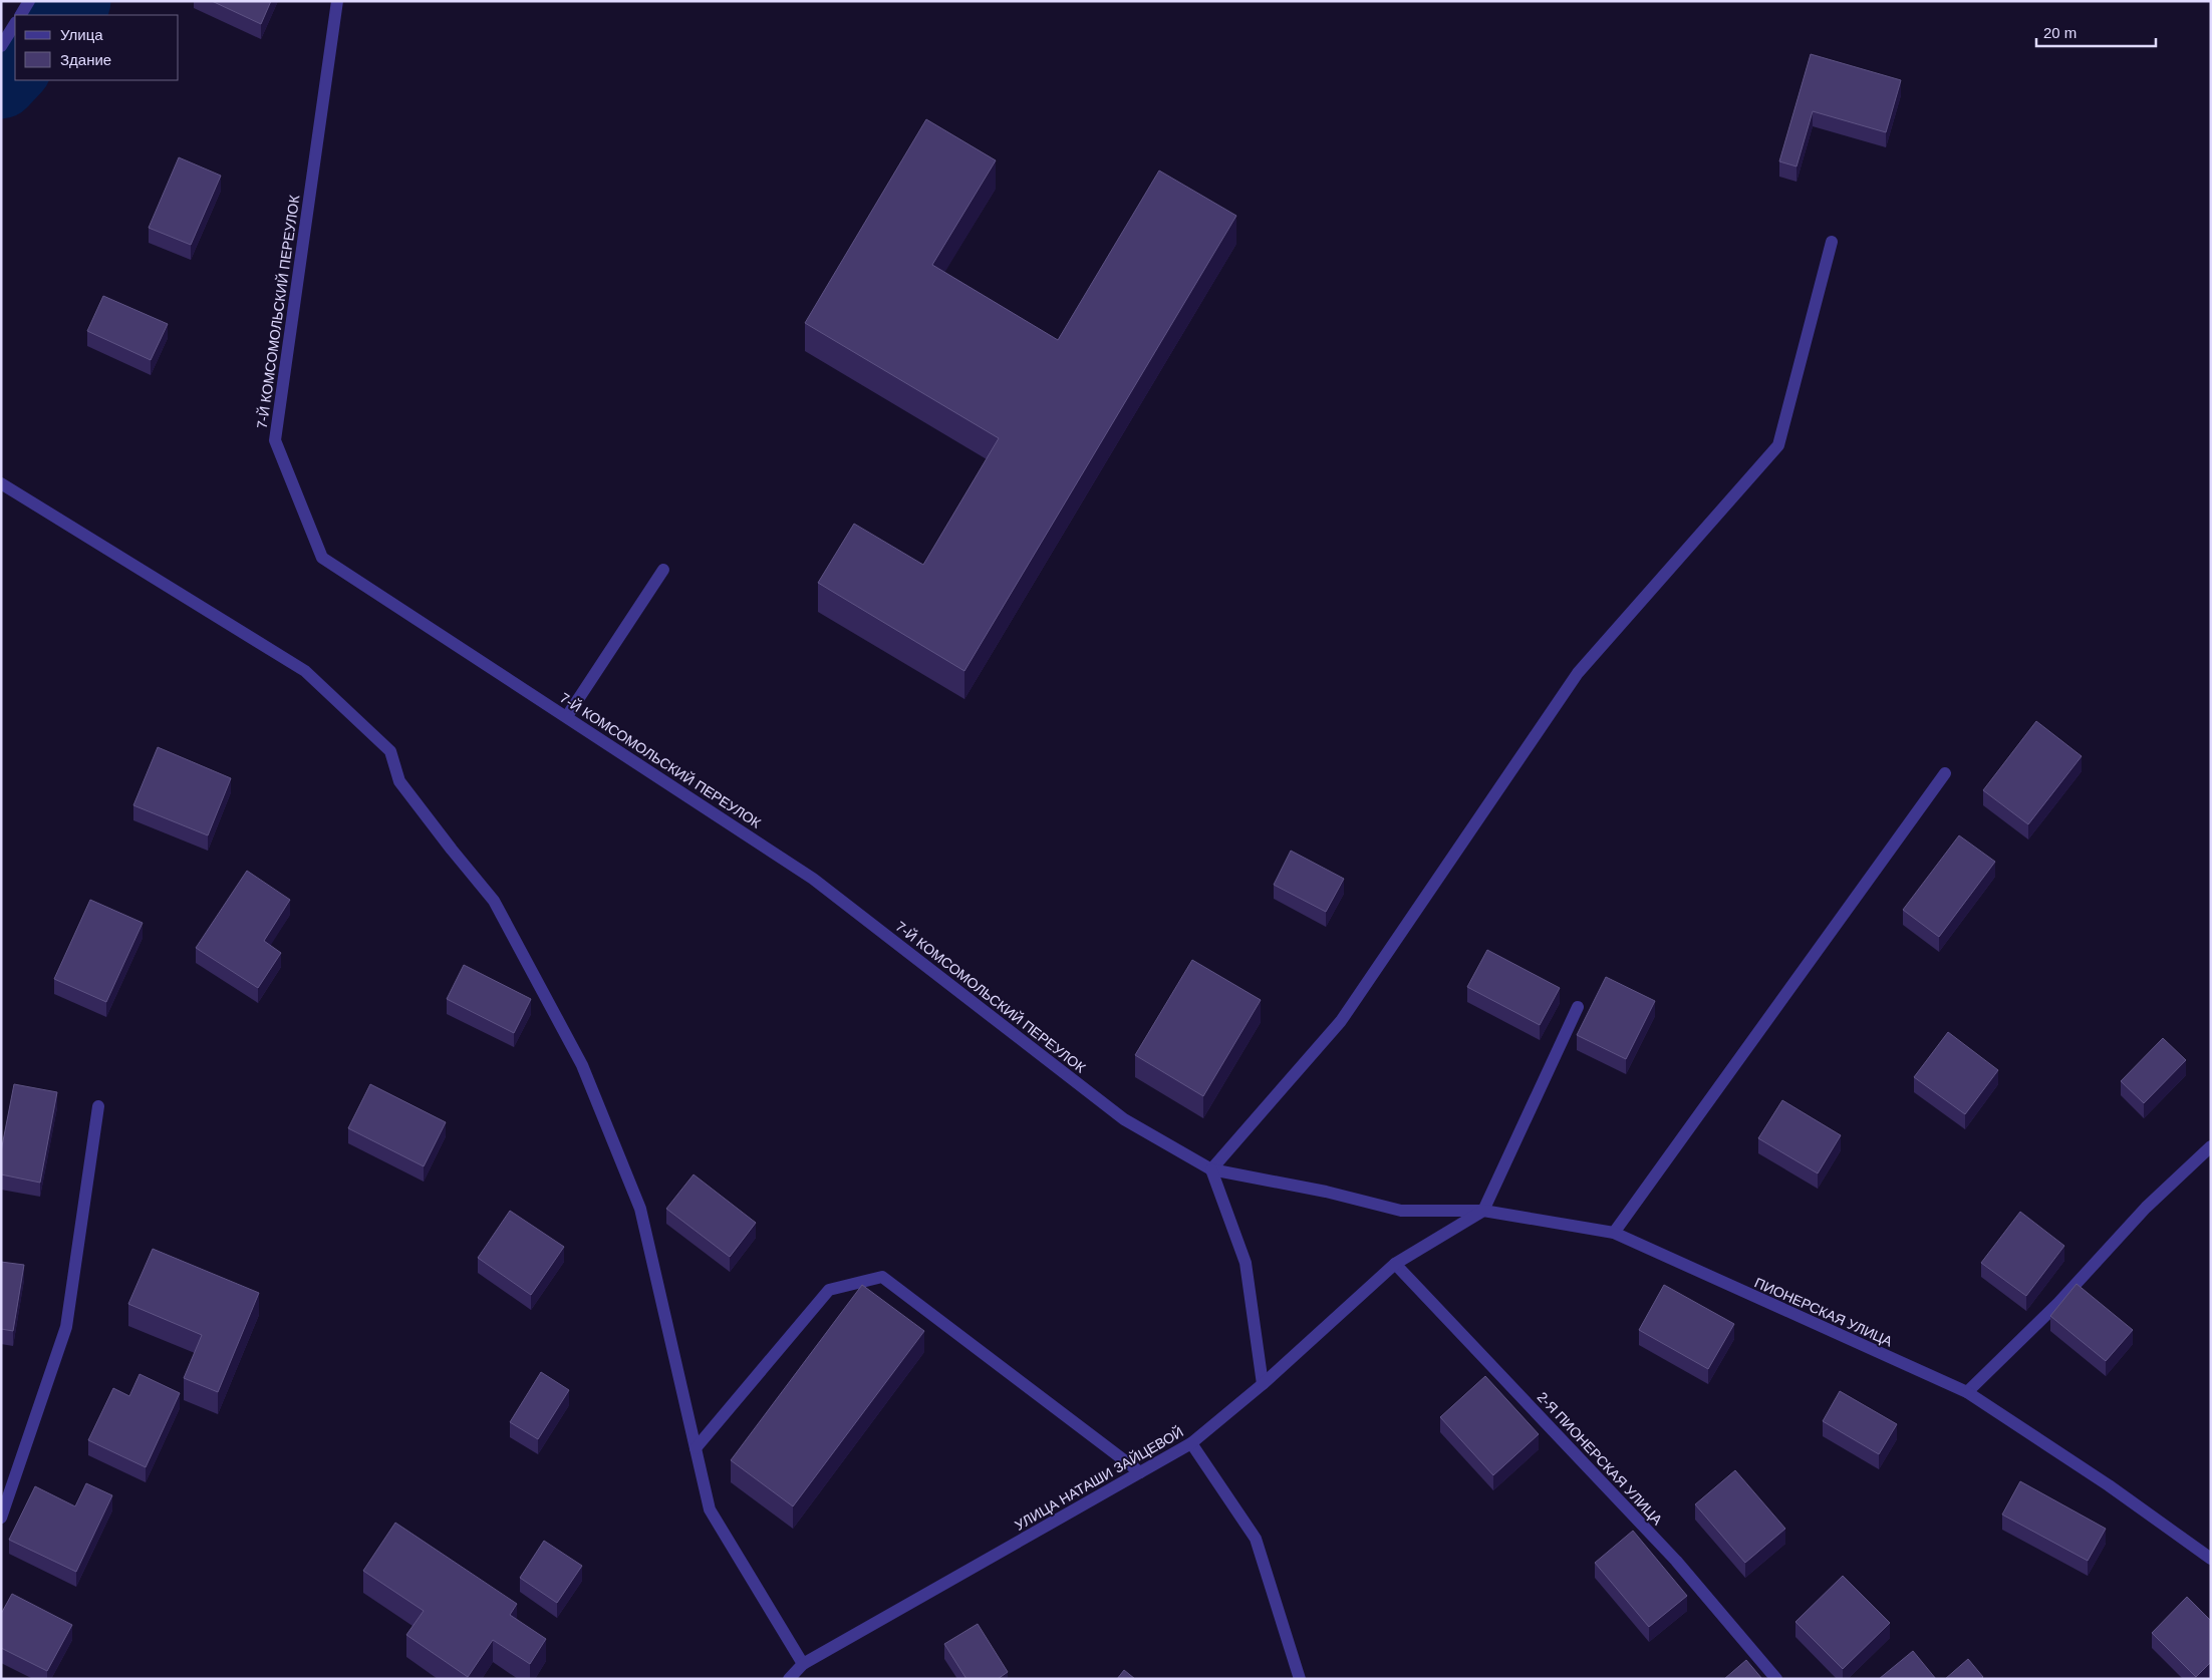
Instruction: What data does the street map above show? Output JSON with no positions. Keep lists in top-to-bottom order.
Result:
{
  "streets": {
    "street": [
      "7-Й КОМСОМОЛЬСКИЙ ПЕРЕУЛОК",
      "ПИОНЕРСКАЯ УЛИЦА",
      "2-Я ПИОНЕРСКАЯ УЛИЦА",
      "УЛИЦА НАТАШИ ЗАЙЦЕВОЙ"
    ]
  },
  "crossings": [
    ["7-Й КОМСОМОЛЬСКИЙ ПЕРЕУЛОК", "ПИОНЕРСКАЯ УЛИЦА"],
    ["2-Я ПИОНЕРСКАЯ УЛИЦА", "УЛИЦА НАТАШИ ЗАЙЦЕВОЙ"]
  ],
  "legend": ["Улица", "Здание"],
  "scale_bar": "20 m"
}
